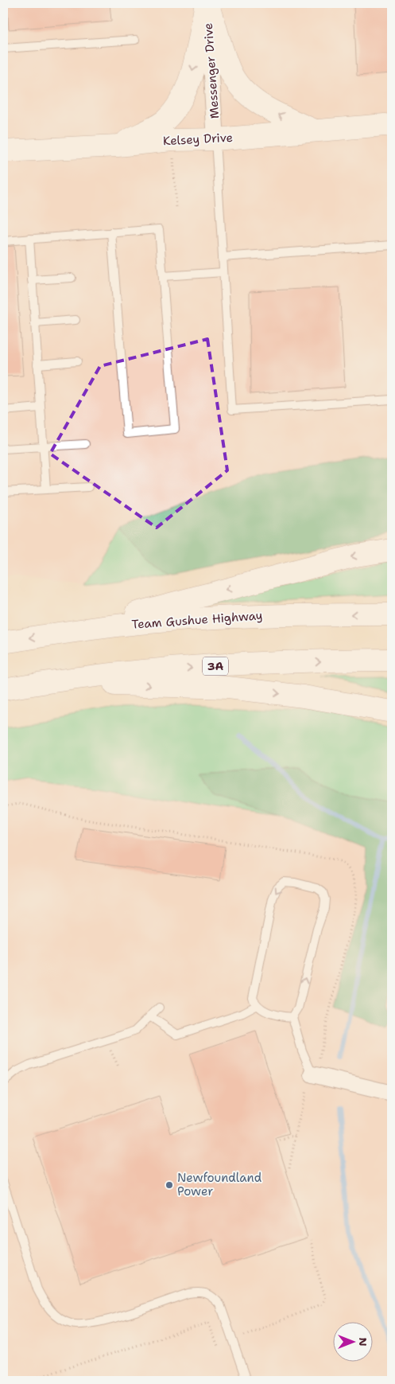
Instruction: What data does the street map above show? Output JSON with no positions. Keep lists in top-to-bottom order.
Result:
{
  "streets": {
    "main road": ["Kelsey Drive", "Team Gushue Highway", "3A"],
    "street": ["Messenger Drive"]
  },
  "crossings": [
    ["Messenger Drive", "Kelsey Drive"]
  ],
  "places": ["Newfoundland Power"],
  "north": "right"
}
